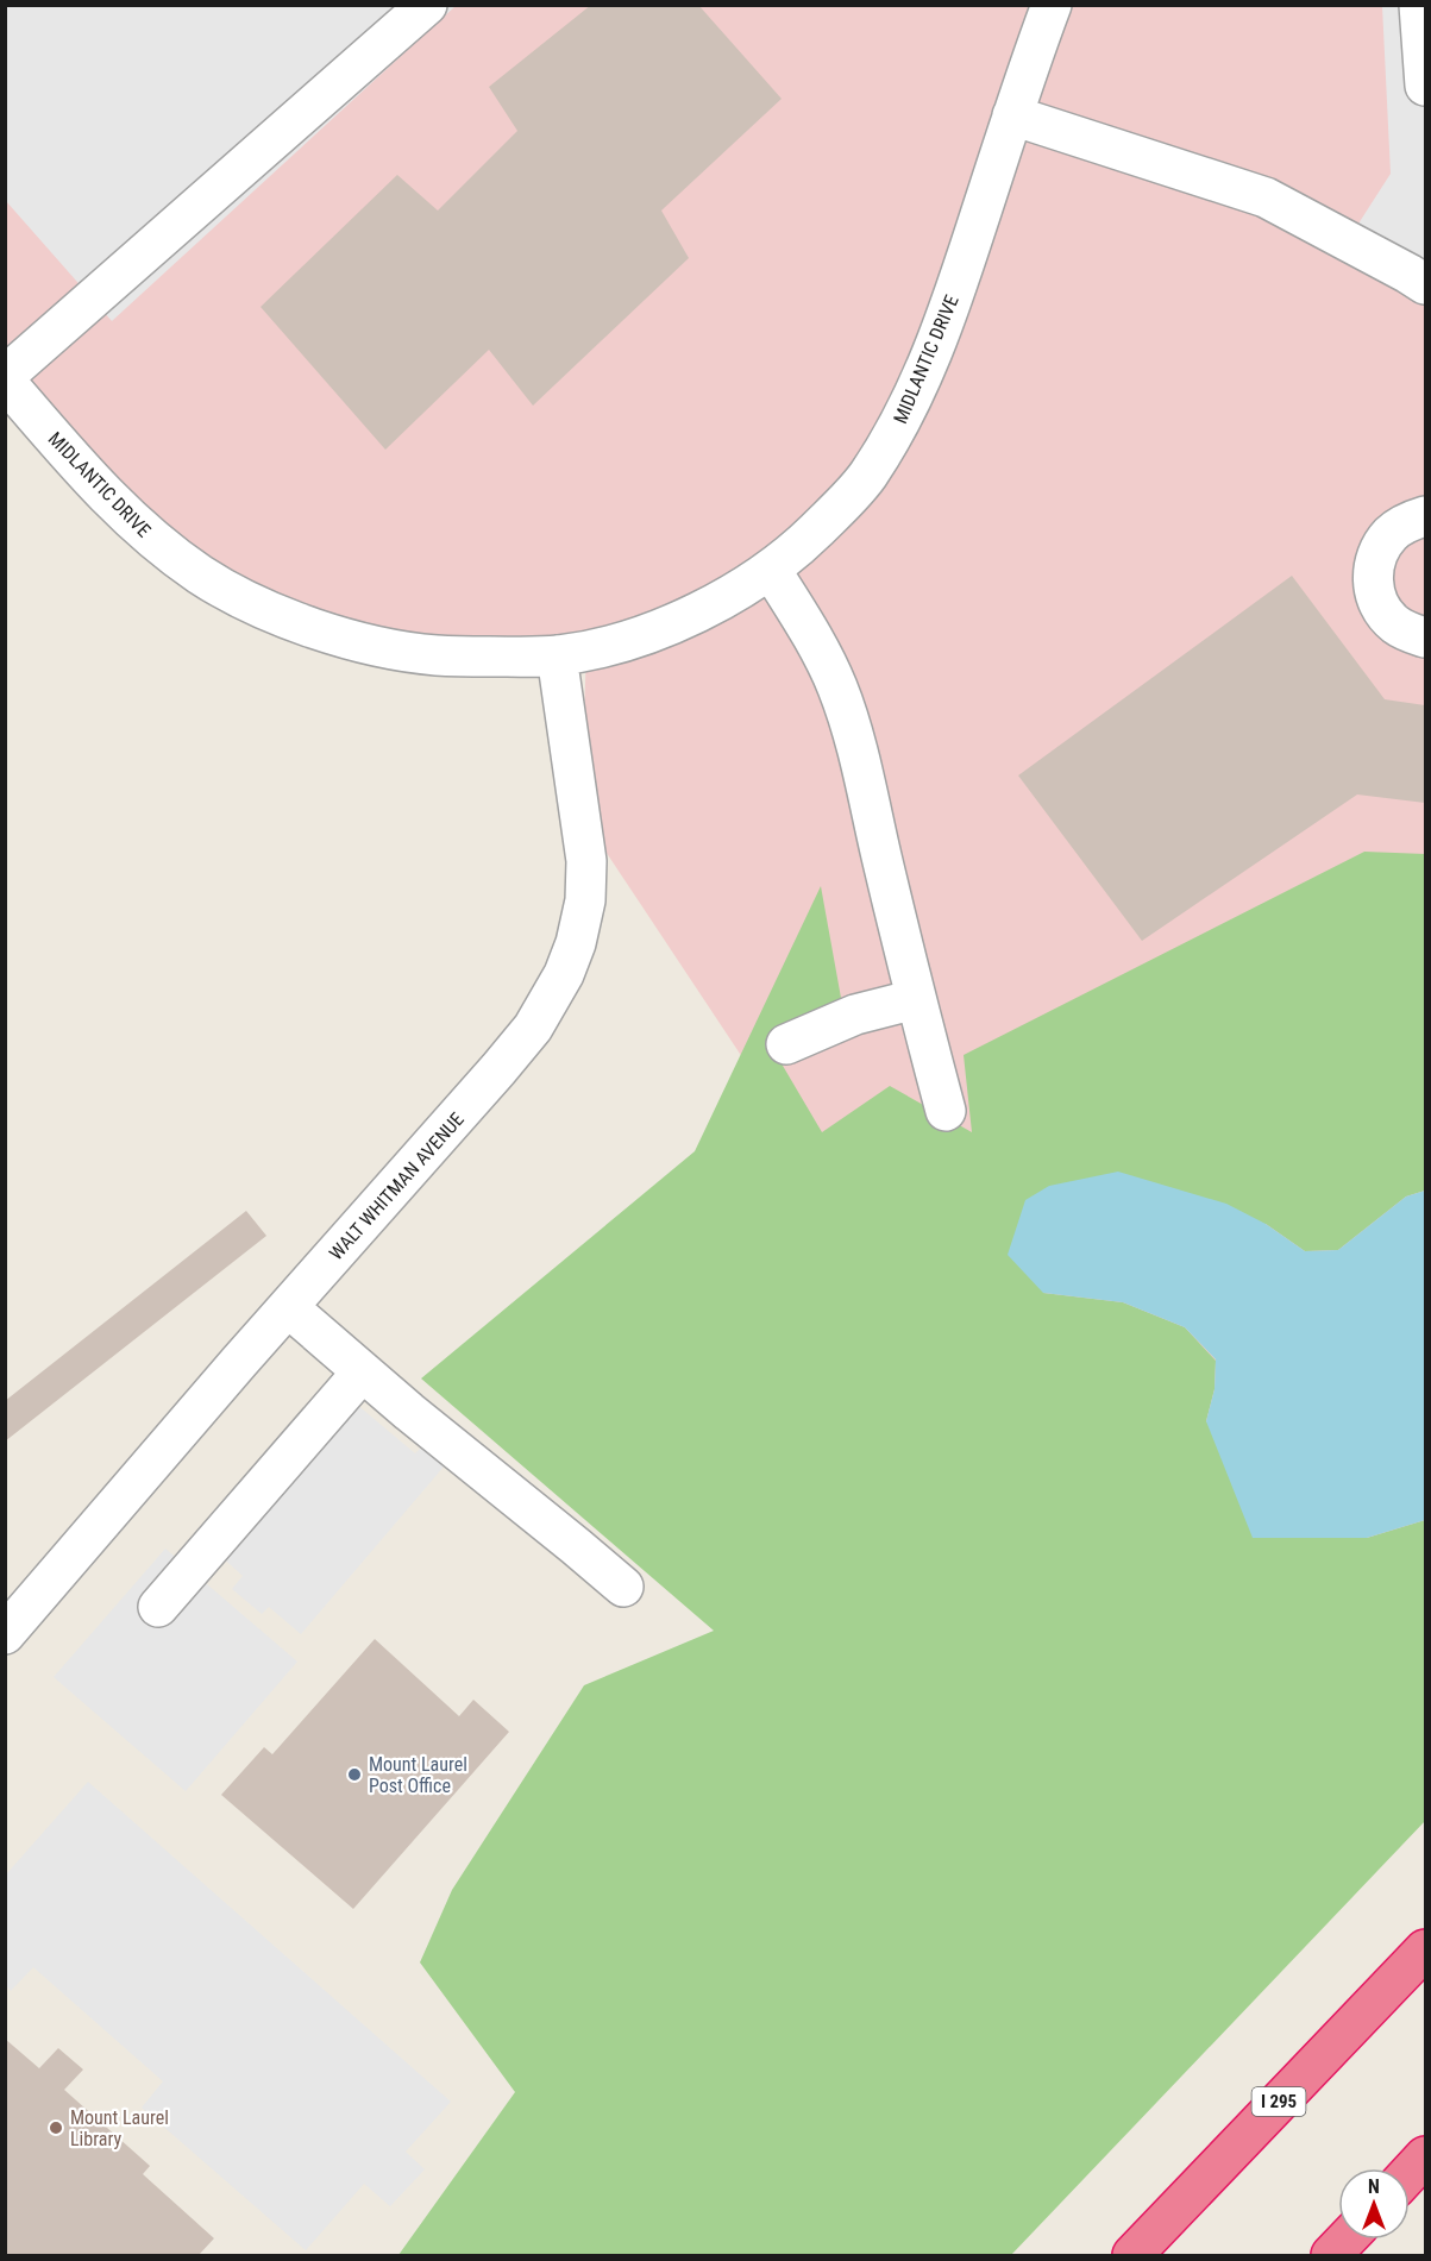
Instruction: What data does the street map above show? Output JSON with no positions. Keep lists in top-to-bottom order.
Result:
{
  "streets": {
    "highway": ["I 295"],
    "street": ["MIDLANTIC DRIVE", "WALT WHITMAN AVENUE"]
  },
  "crossings": [
    ["MIDLANTIC DRIVE", "WALT WHITMAN AVENUE"]
  ],
  "places": ["Mount Laurel Post Office", "Mount Laurel Library"],
  "north": "top"
}
